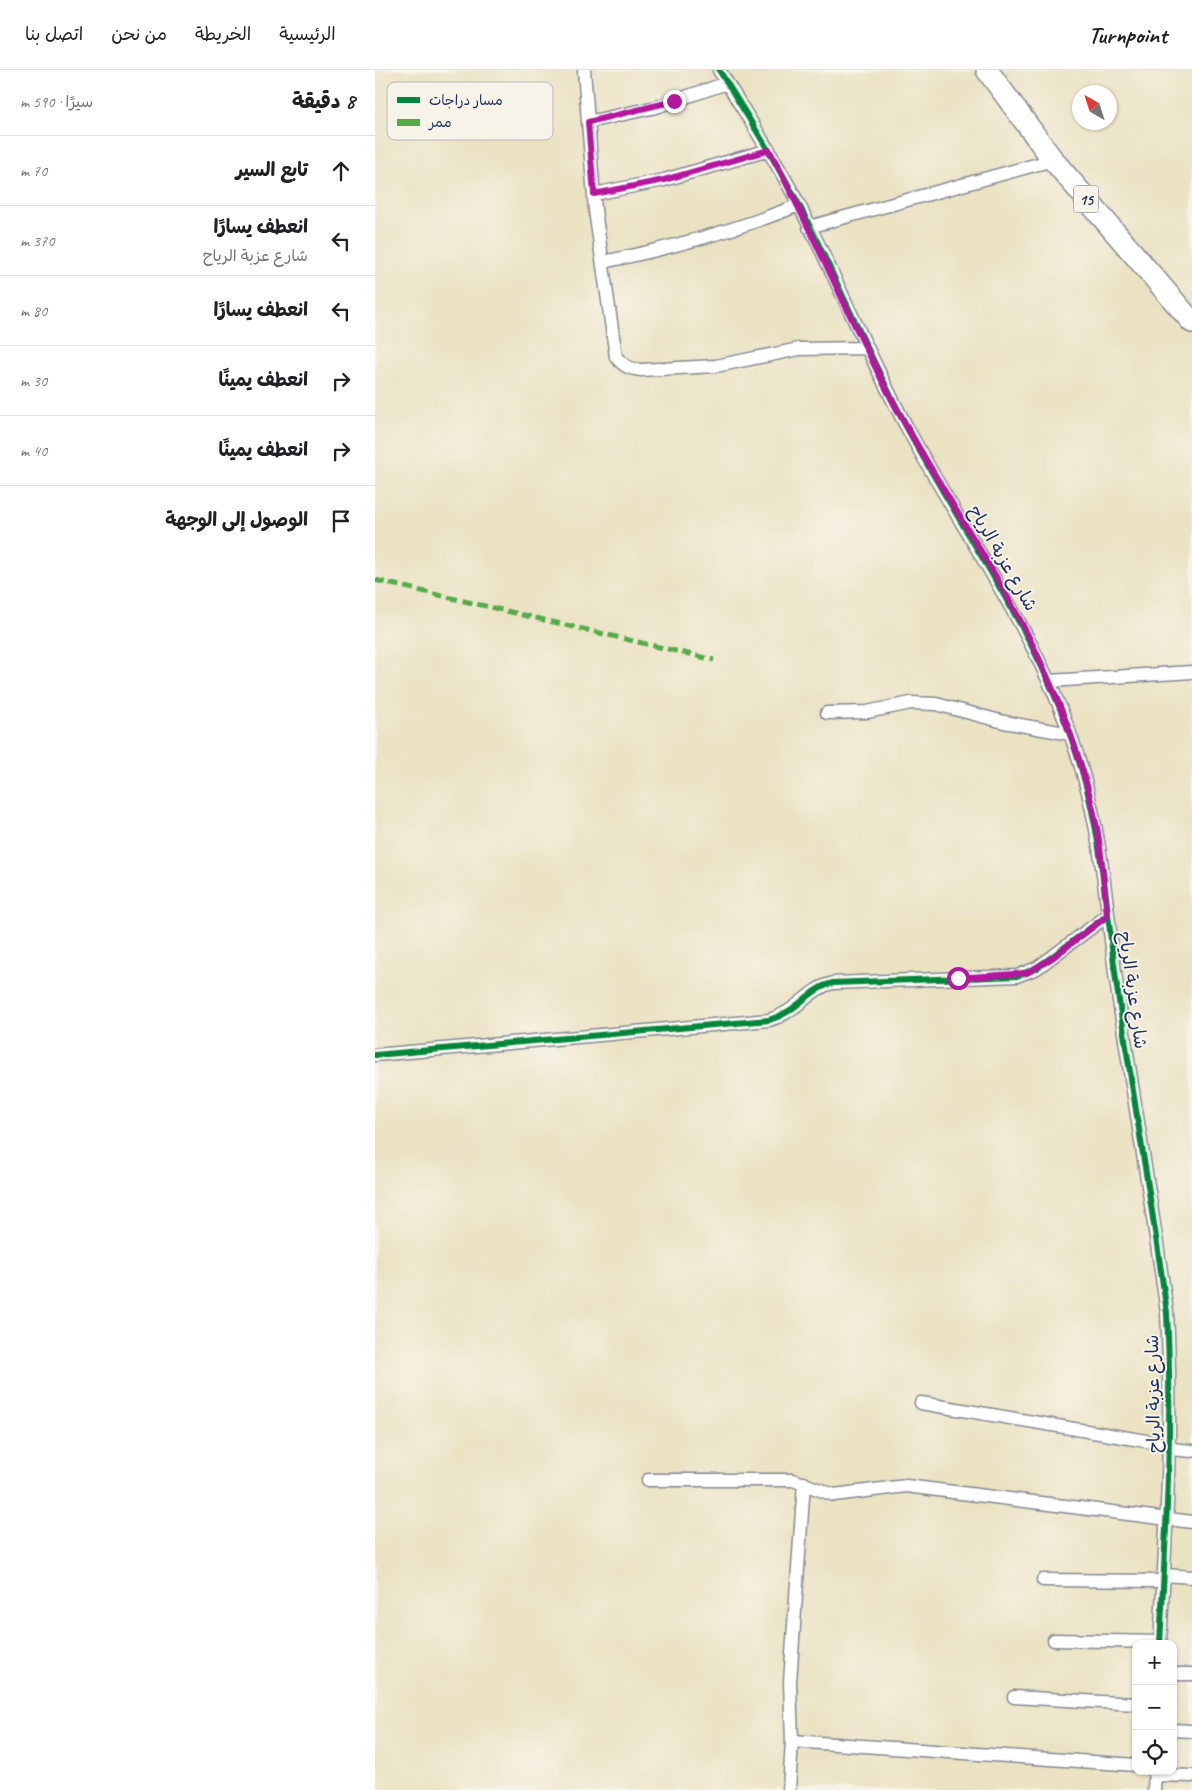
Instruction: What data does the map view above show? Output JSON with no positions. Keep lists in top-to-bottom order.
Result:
{
  "streets": {
    "highway": ["15"],
    "street": ["شارع عزبة الرياح"]
  },
  "legend": ["مسار دراجات", "ممر"],
  "north": "top left",
  "page": {
    "header": "Turnpoint",
    "nav": [
      "الرئيسية",
      "الخريطة",
      "من نحن",
      "اتصل بنا"
    ],
    "heading": ["8 دقيقة", "سيرًا · 590 m"],
    "list": [
      ["تابع السير", "70 m"],
      ["انعطف يسارًا", "شارع عزبة الرياح", "370 m"],
      ["انعطف يسارًا", "80 m"],
      ["انعطف يمينًا", "30 m"],
      ["انعطف يمينًا", "40 m"],
      "الوصول إلى الوجهة"
    ],
    "map_buttons": ["+", "−"]
  }
}
